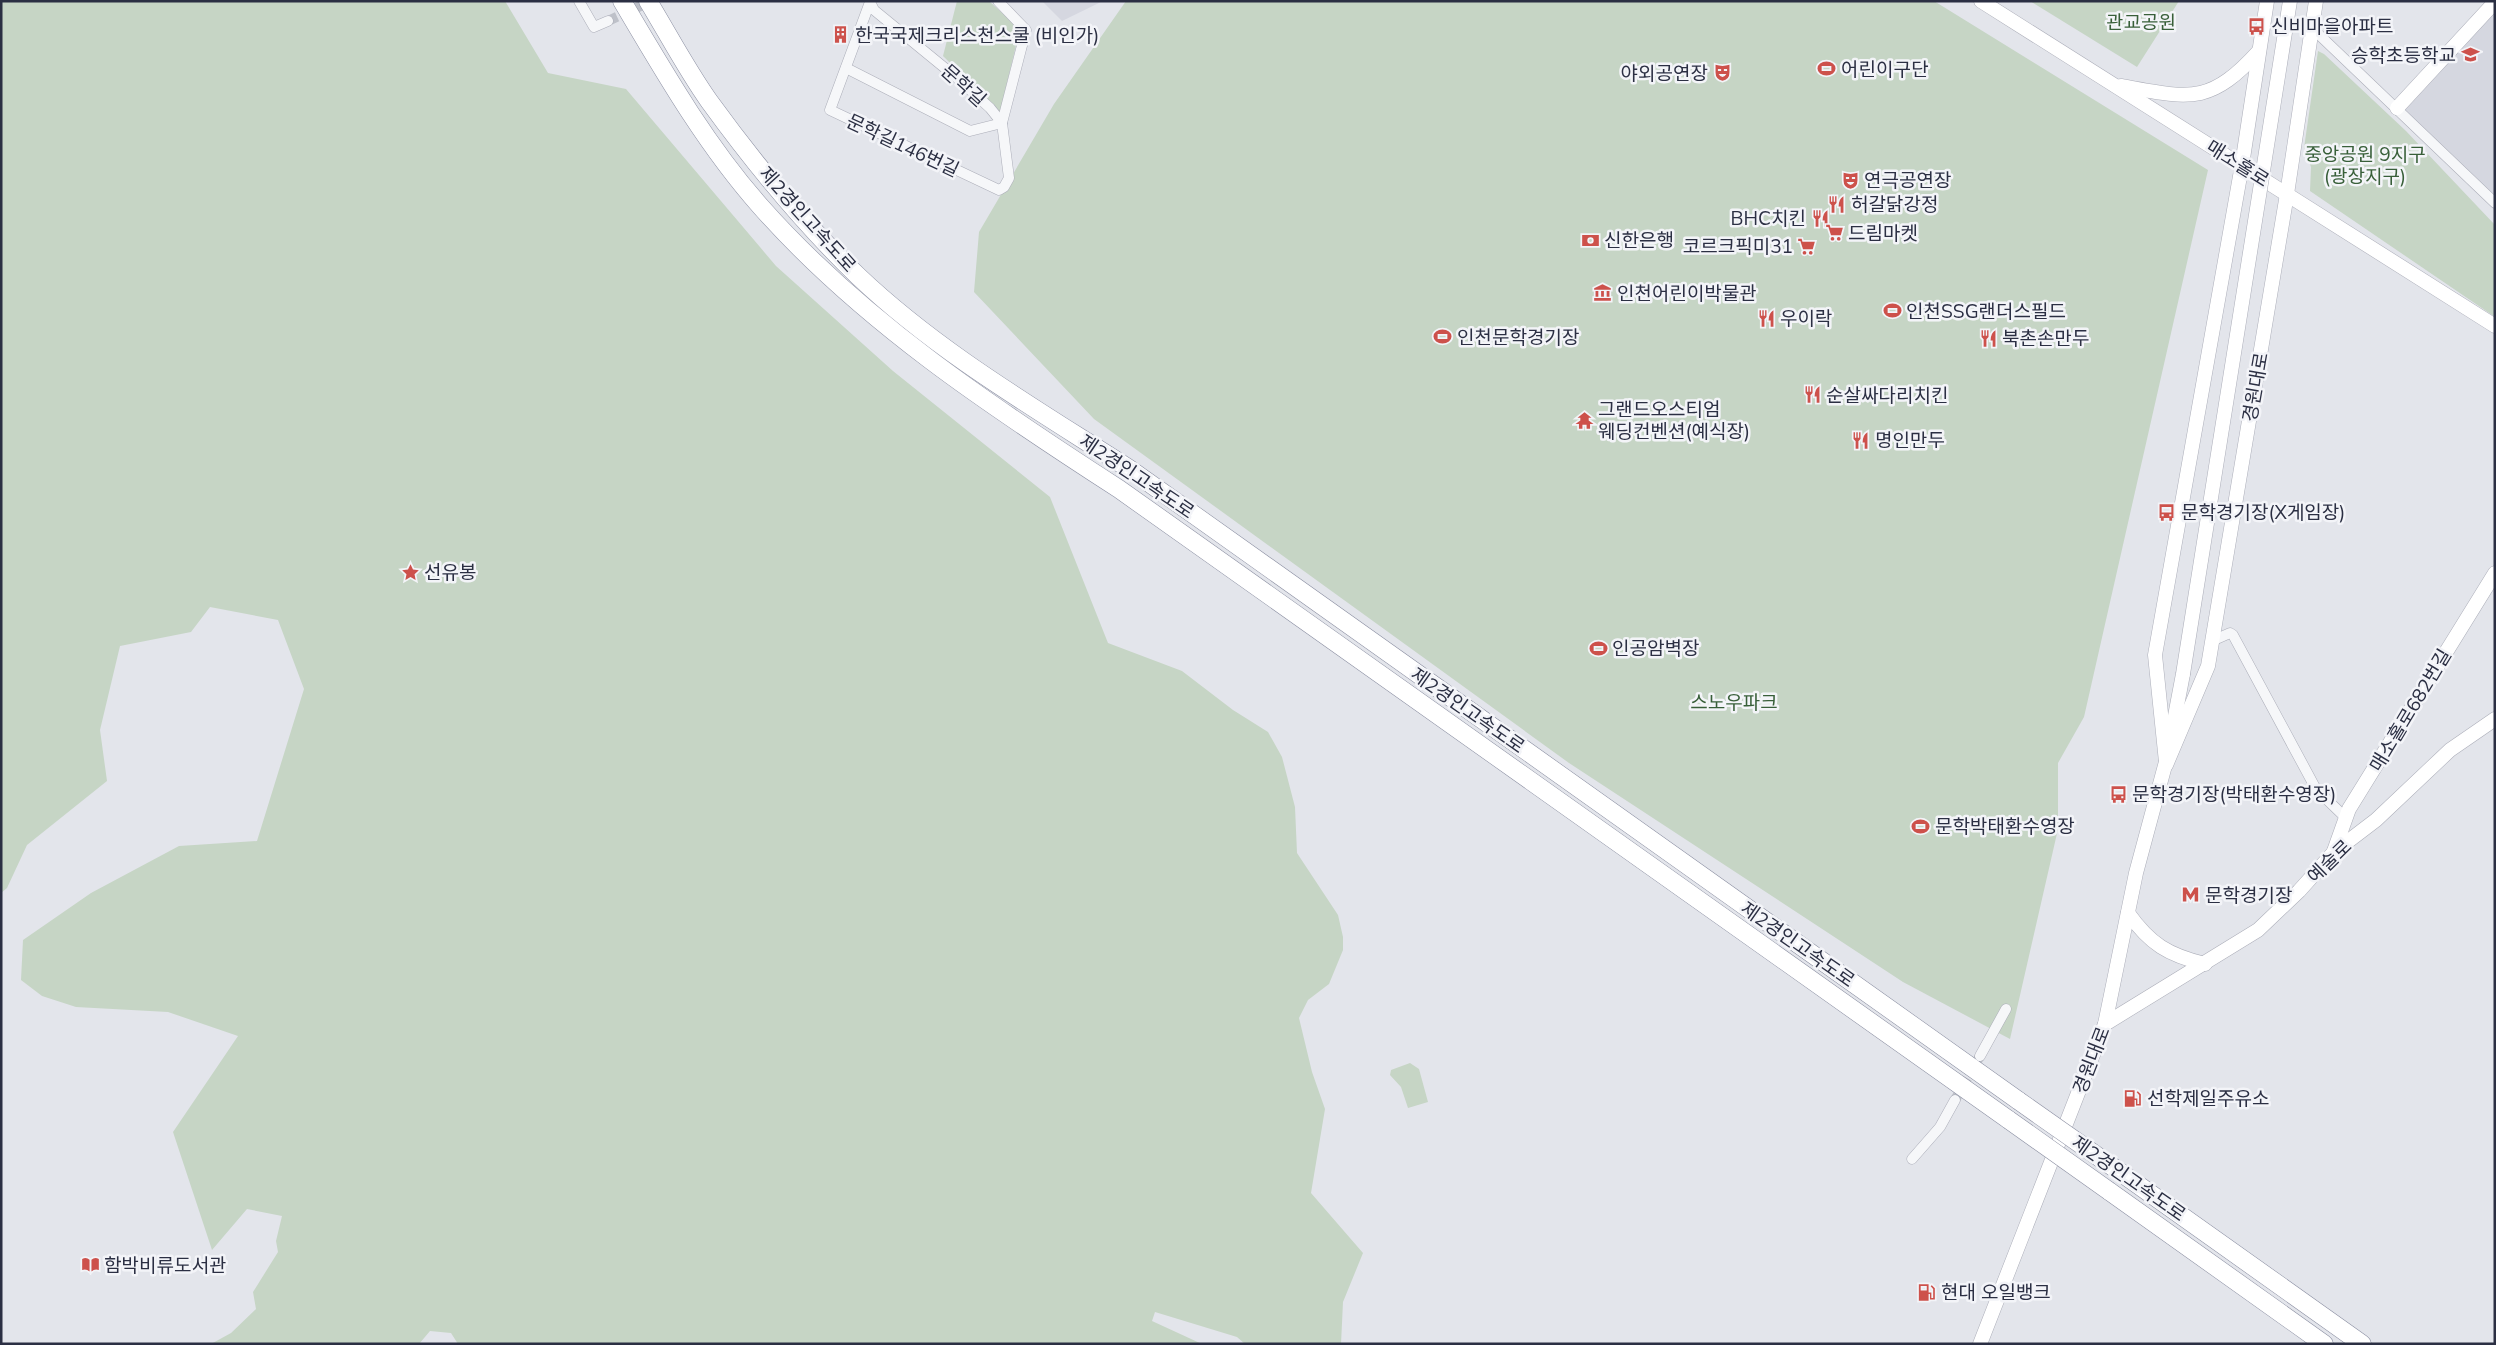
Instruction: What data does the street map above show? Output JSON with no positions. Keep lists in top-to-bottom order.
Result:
{
  "streets": {
    "highway": ["제2경인고속도로"],
    "main road": [
      "매소홀로",
      "경원대로",
      "매소홀로682번길",
      "예술로"
    ],
    "street": ["문학길", "문학길146번길"]
  },
  "crossings": [
    ["문학길", "문학길146번길"],
    ["매소홀로", "경원대로"],
    ["경원대로", "예술로"],
    ["매소홀로682번길", "예술로"]
  ],
  "parks": ["관교공원", "중앙공원 9지구 (광장지구)", "스노우파크"],
  "places": {
    "bus stop": ["신비마을아파트", "문학경기장(X게임장)", "문학경기장(박태환수영장)"],
    "building": ["한국국제크리스천스쿨 (비인가)"],
    "school or university": ["승학초등학교"],
    "sports": [
      "어린이구단",
      "인천SSG랜더스필드",
      "인천문학경기장",
      "인공암벽장",
      "문학박태환수영장"
    ],
    "theatre": ["야외공연장", "연극공연장"],
    "restaurant": [
      "허갈닭강정",
      "BHC치킨",
      "우이락",
      "북촌손만두",
      "순살싸다리치킨",
      "명인만두"
    ],
    "supermarket": ["드림마켓", "코르크픽미31"],
    "bank": ["신한은행"],
    "museum": ["인천어린이박물관"],
    "temple": ["그랜드오스티엄 웨딩컨벤션(예식장)"],
    "place": ["선유봉"],
    "metro station": ["문학경기장"],
    "fuel station": ["선학제일주유소", "현대 오일뱅크"],
    "library": ["함박비류도서관"]
  }
}
